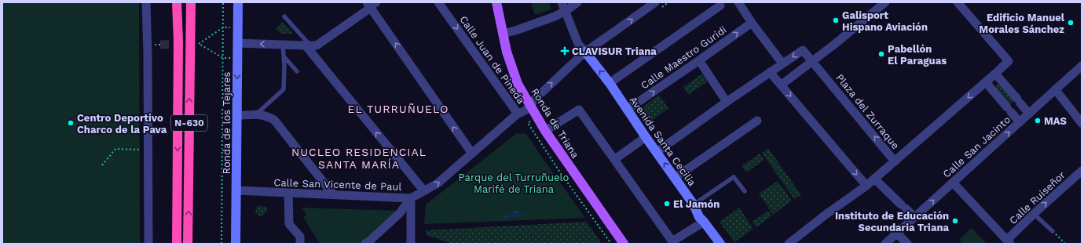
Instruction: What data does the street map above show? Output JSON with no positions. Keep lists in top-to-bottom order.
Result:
{
  "streets": {
    "highway": ["N-630"],
    "main road": ["Ronda de Triana"],
    "street": [
      "Calle Maestro Guridi",
      "Calle Juan de Pineda",
      "Plaza del Zurraque",
      "Ronda de los Tejares",
      "Avenida Santa Cecilia",
      "Calle San Jacinto",
      "Calle San Vicente de Paul",
      "Calle Ruiseñor"
    ]
  },
  "crossings": [
    ["Calle Maestro Guridi", "Avenida Santa Cecilia"],
    ["Ronda de los Tejares", "Calle San Vicente de Paul"]
  ],
  "one_way": ["Calle Ruiseñor"],
  "districts": ["EL TURRUÑUELO", "NUCLEO RESIDENCIAL SANTA MARÍA"],
  "parks": ["Parque del Turruñuelo Marifé de Triana"],
  "places": {
    "other": [
      "Galisport Hispano Aviación",
      "Edificio Manuel Morales Sánchez",
      "Pabellón El Paraguas",
      "MAS",
      "Centro Deportivo Charco de la Pava",
      "El Jamón",
      "Instituto de Educación Secundaria Triana"
    ],
    "health": ["CLAVISUR Triana"]
  }
}
